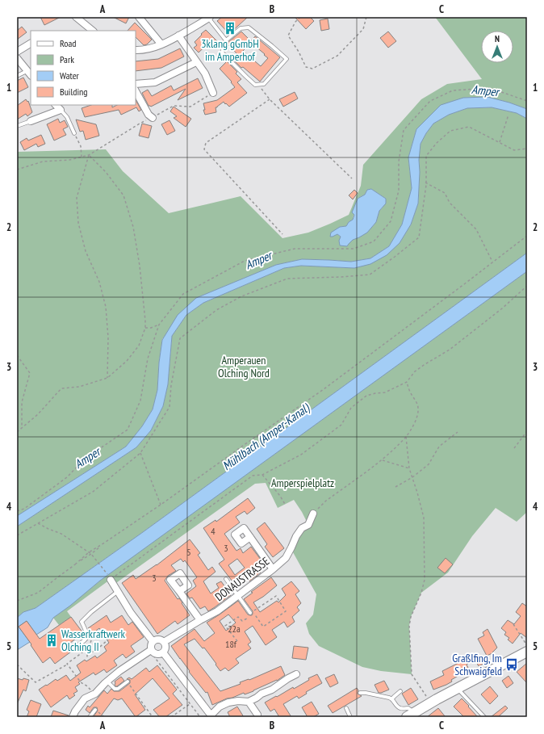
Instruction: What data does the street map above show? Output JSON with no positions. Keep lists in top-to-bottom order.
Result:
{
  "streets": {
    "street": ["DONAUSTRASSE"]
  },
  "water": ["Amper", "Mühlbach (Amper-Kanal)"],
  "parks": ["Amperauen Olching Nord", "Amperspielplatz"],
  "places": {
    "building": ["3klang gGmbH im Amperhof", "Wasserkraftwerk Olching II"],
    "bus stop": ["Graßlfing, Im Schwaigfeld"]
  },
  "house_numbers": [
    "4",
    "3",
    "5",
    "3",
    "22a",
    "18f"
  ],
  "legend": [
    "Road",
    "Park",
    "Water",
    "Building"
  ],
  "north": "top",
  "grid": {
    "columns": ["A", "B", "C"],
    "rows": [
      "1",
      "2",
      "3",
      "4",
      "5"
    ]
  }
}
